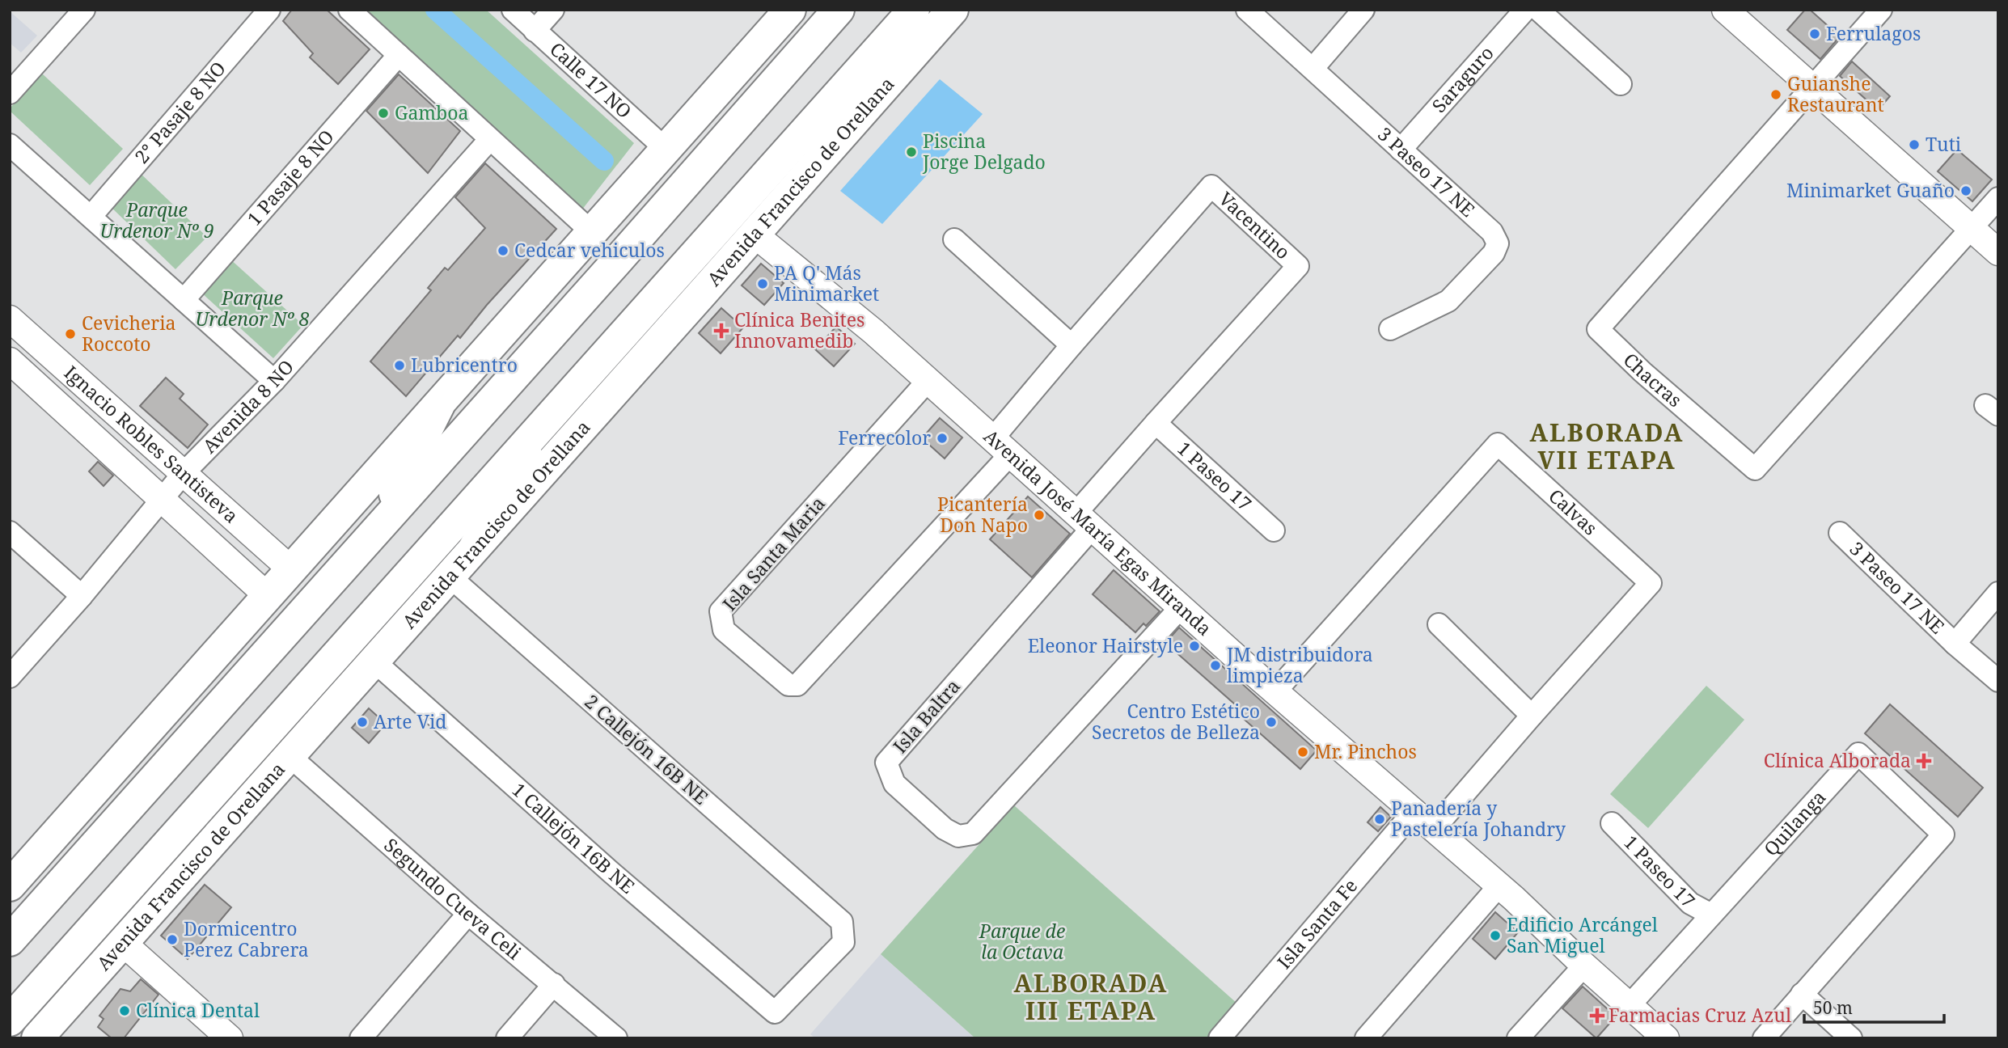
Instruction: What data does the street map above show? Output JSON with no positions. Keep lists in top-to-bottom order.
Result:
{
  "streets": {
    "main road": ["Avenida Francisco de Orellana"],
    "street": [
      "Saraguro",
      "Calle 17 NO",
      "2° Pasaje 8 NO",
      "3 Paseo 17 NE",
      "1 Pasaje 8 NO",
      "Vacentino",
      "Chacras",
      "Avenida 8 NO",
      "Ignacio Robles Santisteva",
      "1 Paseo 17",
      "Calvas",
      "Avenida José María Egas Miranda",
      "Isla Santa Maria",
      "Isla Baltra",
      "2 Callejón 16B NE",
      "Quilanga",
      "1 Callejón 16B NE",
      "Segundo Cueva Celi",
      "Isla Santa Fe"
    ]
  },
  "crossings": [
    ["Saraguro", "3 Paseo 17 NE"],
    ["Avenida Francisco de Orellana", "Avenida José María Egas Miranda"],
    ["Avenida Francisco de Orellana", "2 Callejón 16B NE"],
    ["Avenida Francisco de Orellana", "1 Callejón 16B NE"],
    ["Avenida Francisco de Orellana", "Segundo Cueva Celi"],
    ["Vacentino", "1 Paseo 17"],
    ["Vacentino", "Avenida José María Egas Miranda"],
    ["Vacentino", "Isla Santa Maria"],
    ["Vacentino", "Isla Baltra"],
    ["Avenida 8 NO", "Ignacio Robles Santisteva"],
    ["1 Paseo 17", "Quilanga"],
    ["Calvas", "Avenida José María Egas Miranda"],
    ["Avenida José María Egas Miranda", "Isla Santa Maria"],
    ["Avenida José María Egas Miranda", "Isla Baltra"],
    ["Avenida José María Egas Miranda", "Quilanga"],
    ["Avenida José María Egas Miranda", "Isla Santa Fe"],
    ["2 Callejón 16B NE", "1 Callejón 16B NE"]
  ],
  "districts": ["ALBORADA VII ETAPA", "ALBORADA III ETAPA"],
  "parks": ["Parque Urdenor Nº 9", "Parque Urdenor Nº 8", "Parque de la Octava"],
  "places": {
    "other": [
      "Ferrulagos",
      "Guianshe Restaurant",
      "Gamboa",
      "Tuti",
      "Piscina Jorge Delgado",
      "Minimarket Guaño",
      "Cedcar vehiculos",
      "PA Q' Más Minimarket",
      "Cevicheria Roccoto",
      "Lubricentro",
      "Ferrecolor",
      "Picantería Don Napo",
      "Eleonor Hairstyle",
      "JM distribuidora limpieza",
      "Arte Vid",
      "Centro Estético Secretos de Belleza",
      "Mr. Pinchos",
      "Panadería y Pastelería Johandry",
      "Edificio Arcángel San Miguel",
      "Dormicentro Perez Cabrera",
      "Clínica Dental"
    ],
    "health": ["Clínica Benites Innovamedib", "Clínica Alborada", "Farmacias Cruz Azul"]
  },
  "scale_bar": "50 m"
}
